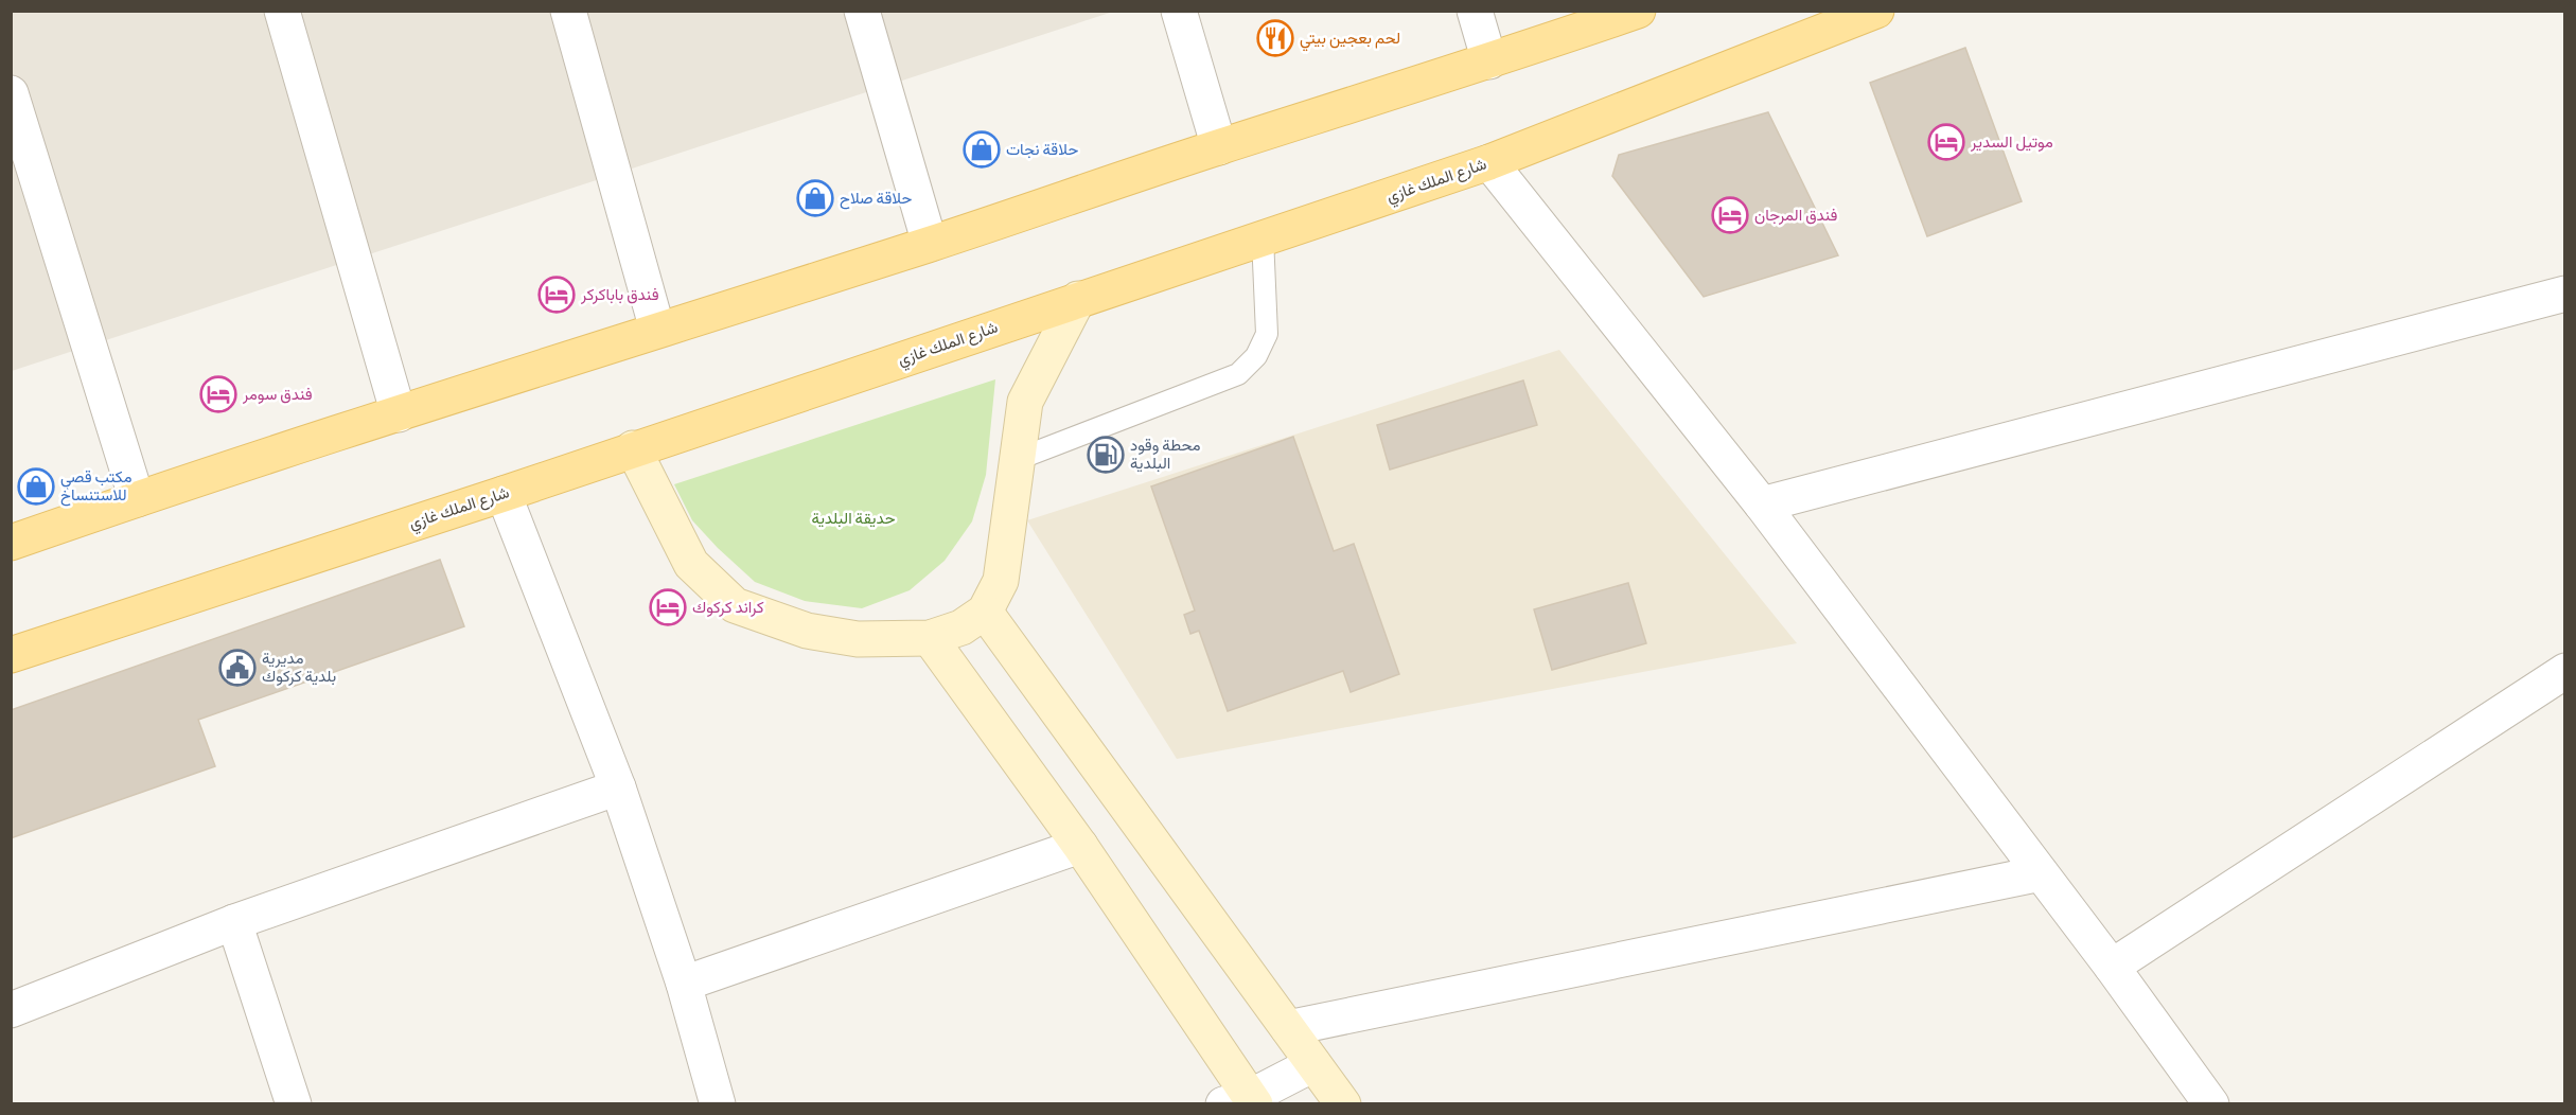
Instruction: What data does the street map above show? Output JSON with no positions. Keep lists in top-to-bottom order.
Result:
{
  "streets": {
    "main road": ["شارع الملك غازي"]
  },
  "parks": ["حديقة البلدية"],
  "places": {
    "restaurant": ["لحم بعجين بيتي"],
    "hotel": [
      "موتيل السدير",
      "فندق المرجان",
      "فندق باباكركر",
      "فندق سومر",
      "كراند كركوك"
    ],
    "shop": ["حلاقة نجات", "حلاقة صلاح", "مكتب قصي للاستنساخ"],
    "fuel station": ["محطة وقود البلدية"],
    "public building": ["مديرية بلدية كركوك"]
  }
}
